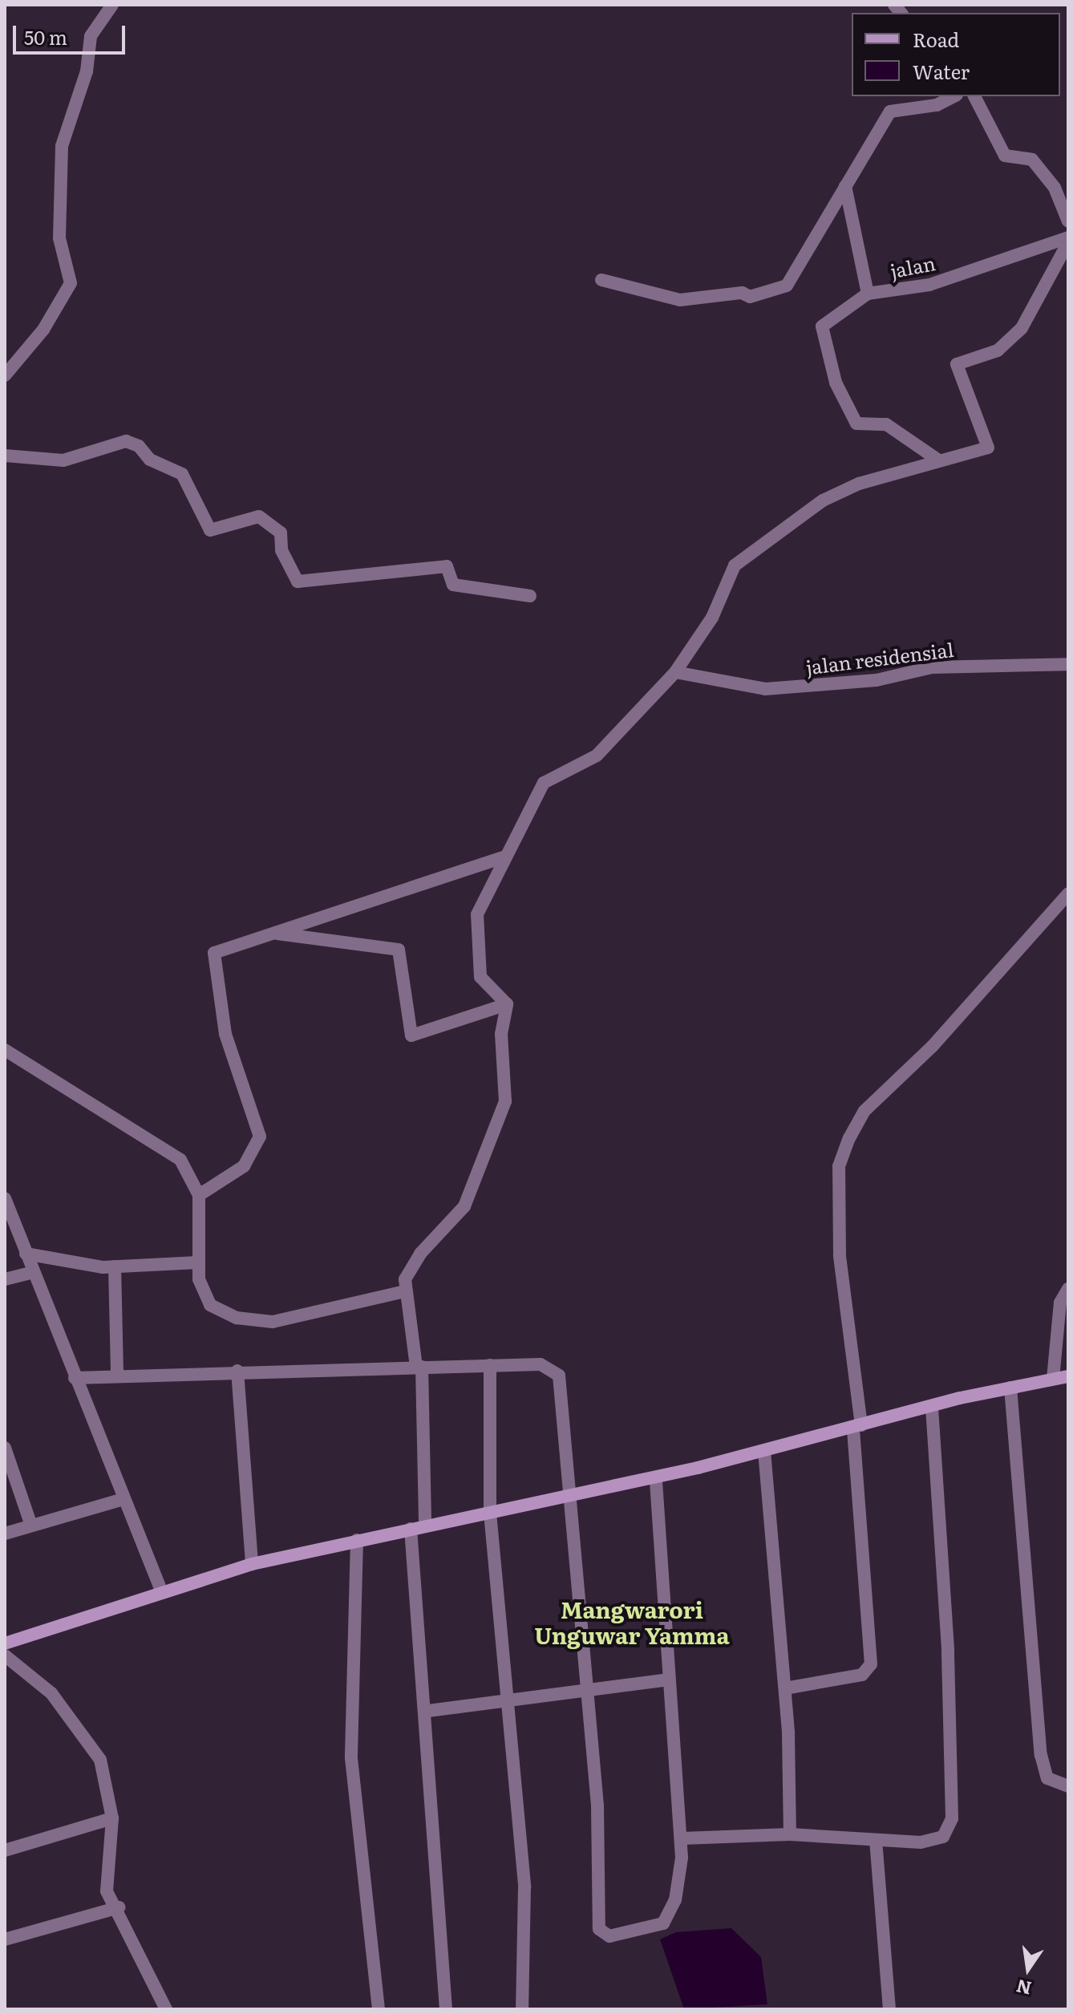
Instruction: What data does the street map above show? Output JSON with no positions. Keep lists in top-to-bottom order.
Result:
{
  "streets": {
    "street": ["jalan", "jalan residensial"]
  },
  "districts": ["Mangwarori Unguwar Yamma"],
  "legend": ["Road", "Water"],
  "scale_bar": "50 m",
  "north": "bottom"
}
